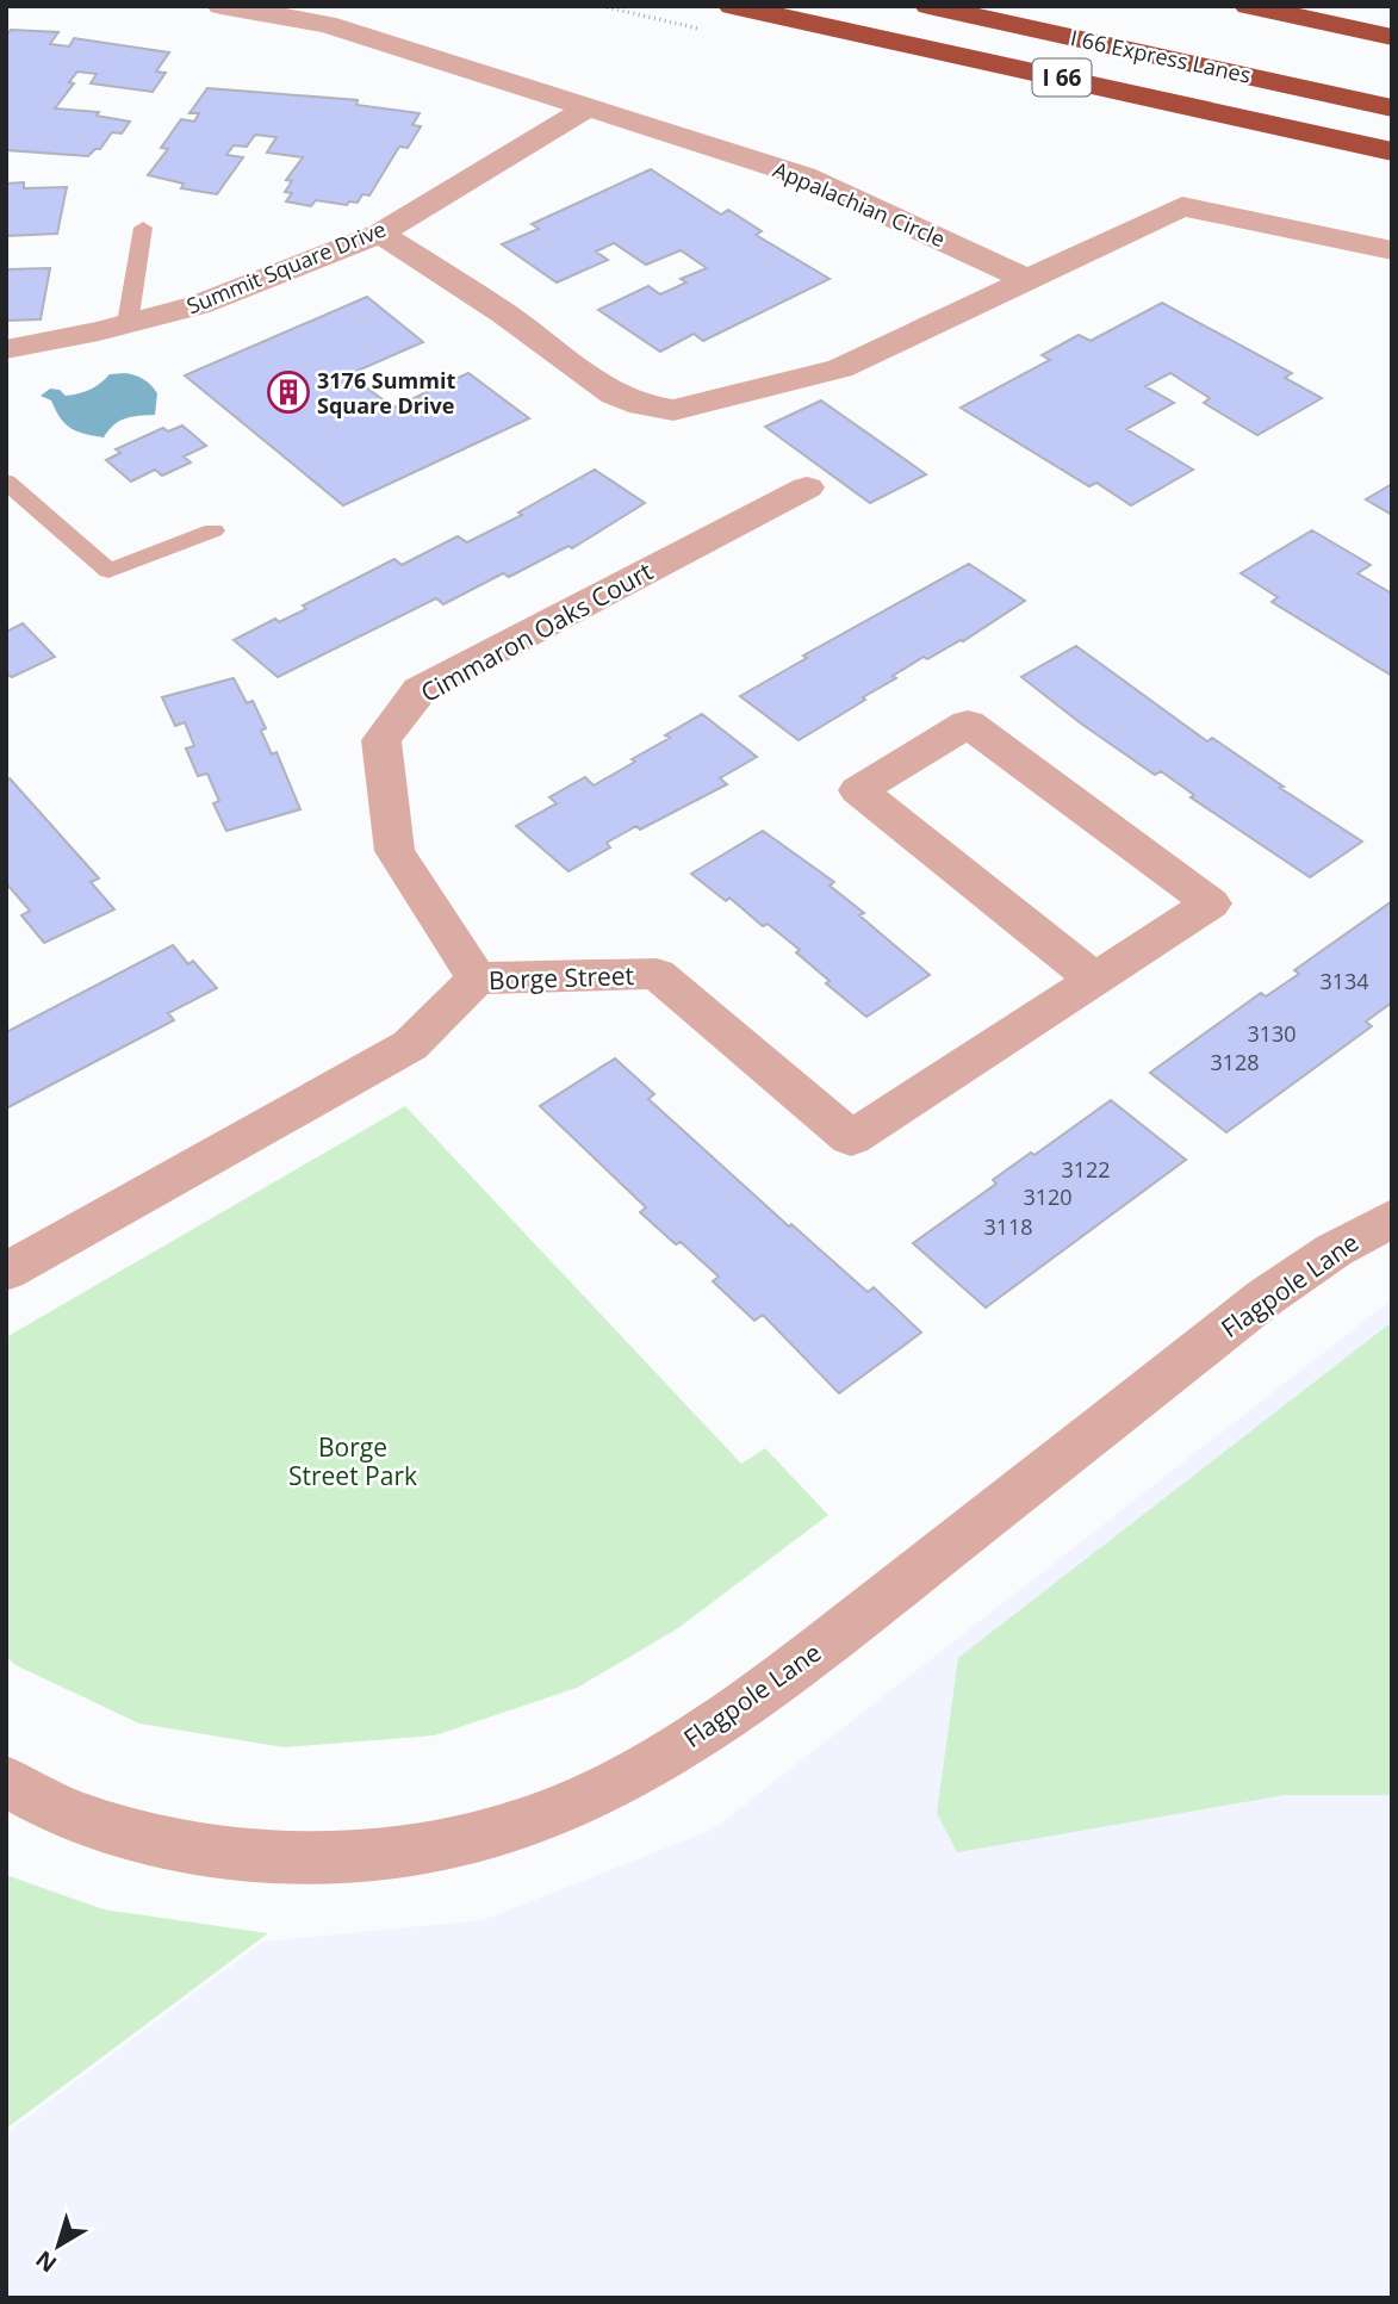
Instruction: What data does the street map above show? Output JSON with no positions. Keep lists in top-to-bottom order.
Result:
{
  "streets": {
    "highway": ["I 66 Express Lanes", "I 66"],
    "street": [
      "Appalachian Circle",
      "Summit Square Drive",
      "Cimmaron Oaks Court",
      "Borge Street",
      "Flagpole Lane"
    ]
  },
  "crossings": [
    ["Appalachian Circle", "Summit Square Drive"],
    ["Cimmaron Oaks Court", "Borge Street"]
  ],
  "parks": ["Borge Street Park"],
  "places": {
    "building": ["3176 Summit Square Drive"]
  },
  "house_numbers": [
    "3134",
    "3130",
    "3128",
    "3122",
    "3120",
    "3118"
  ],
  "north": "bottom left"
}
